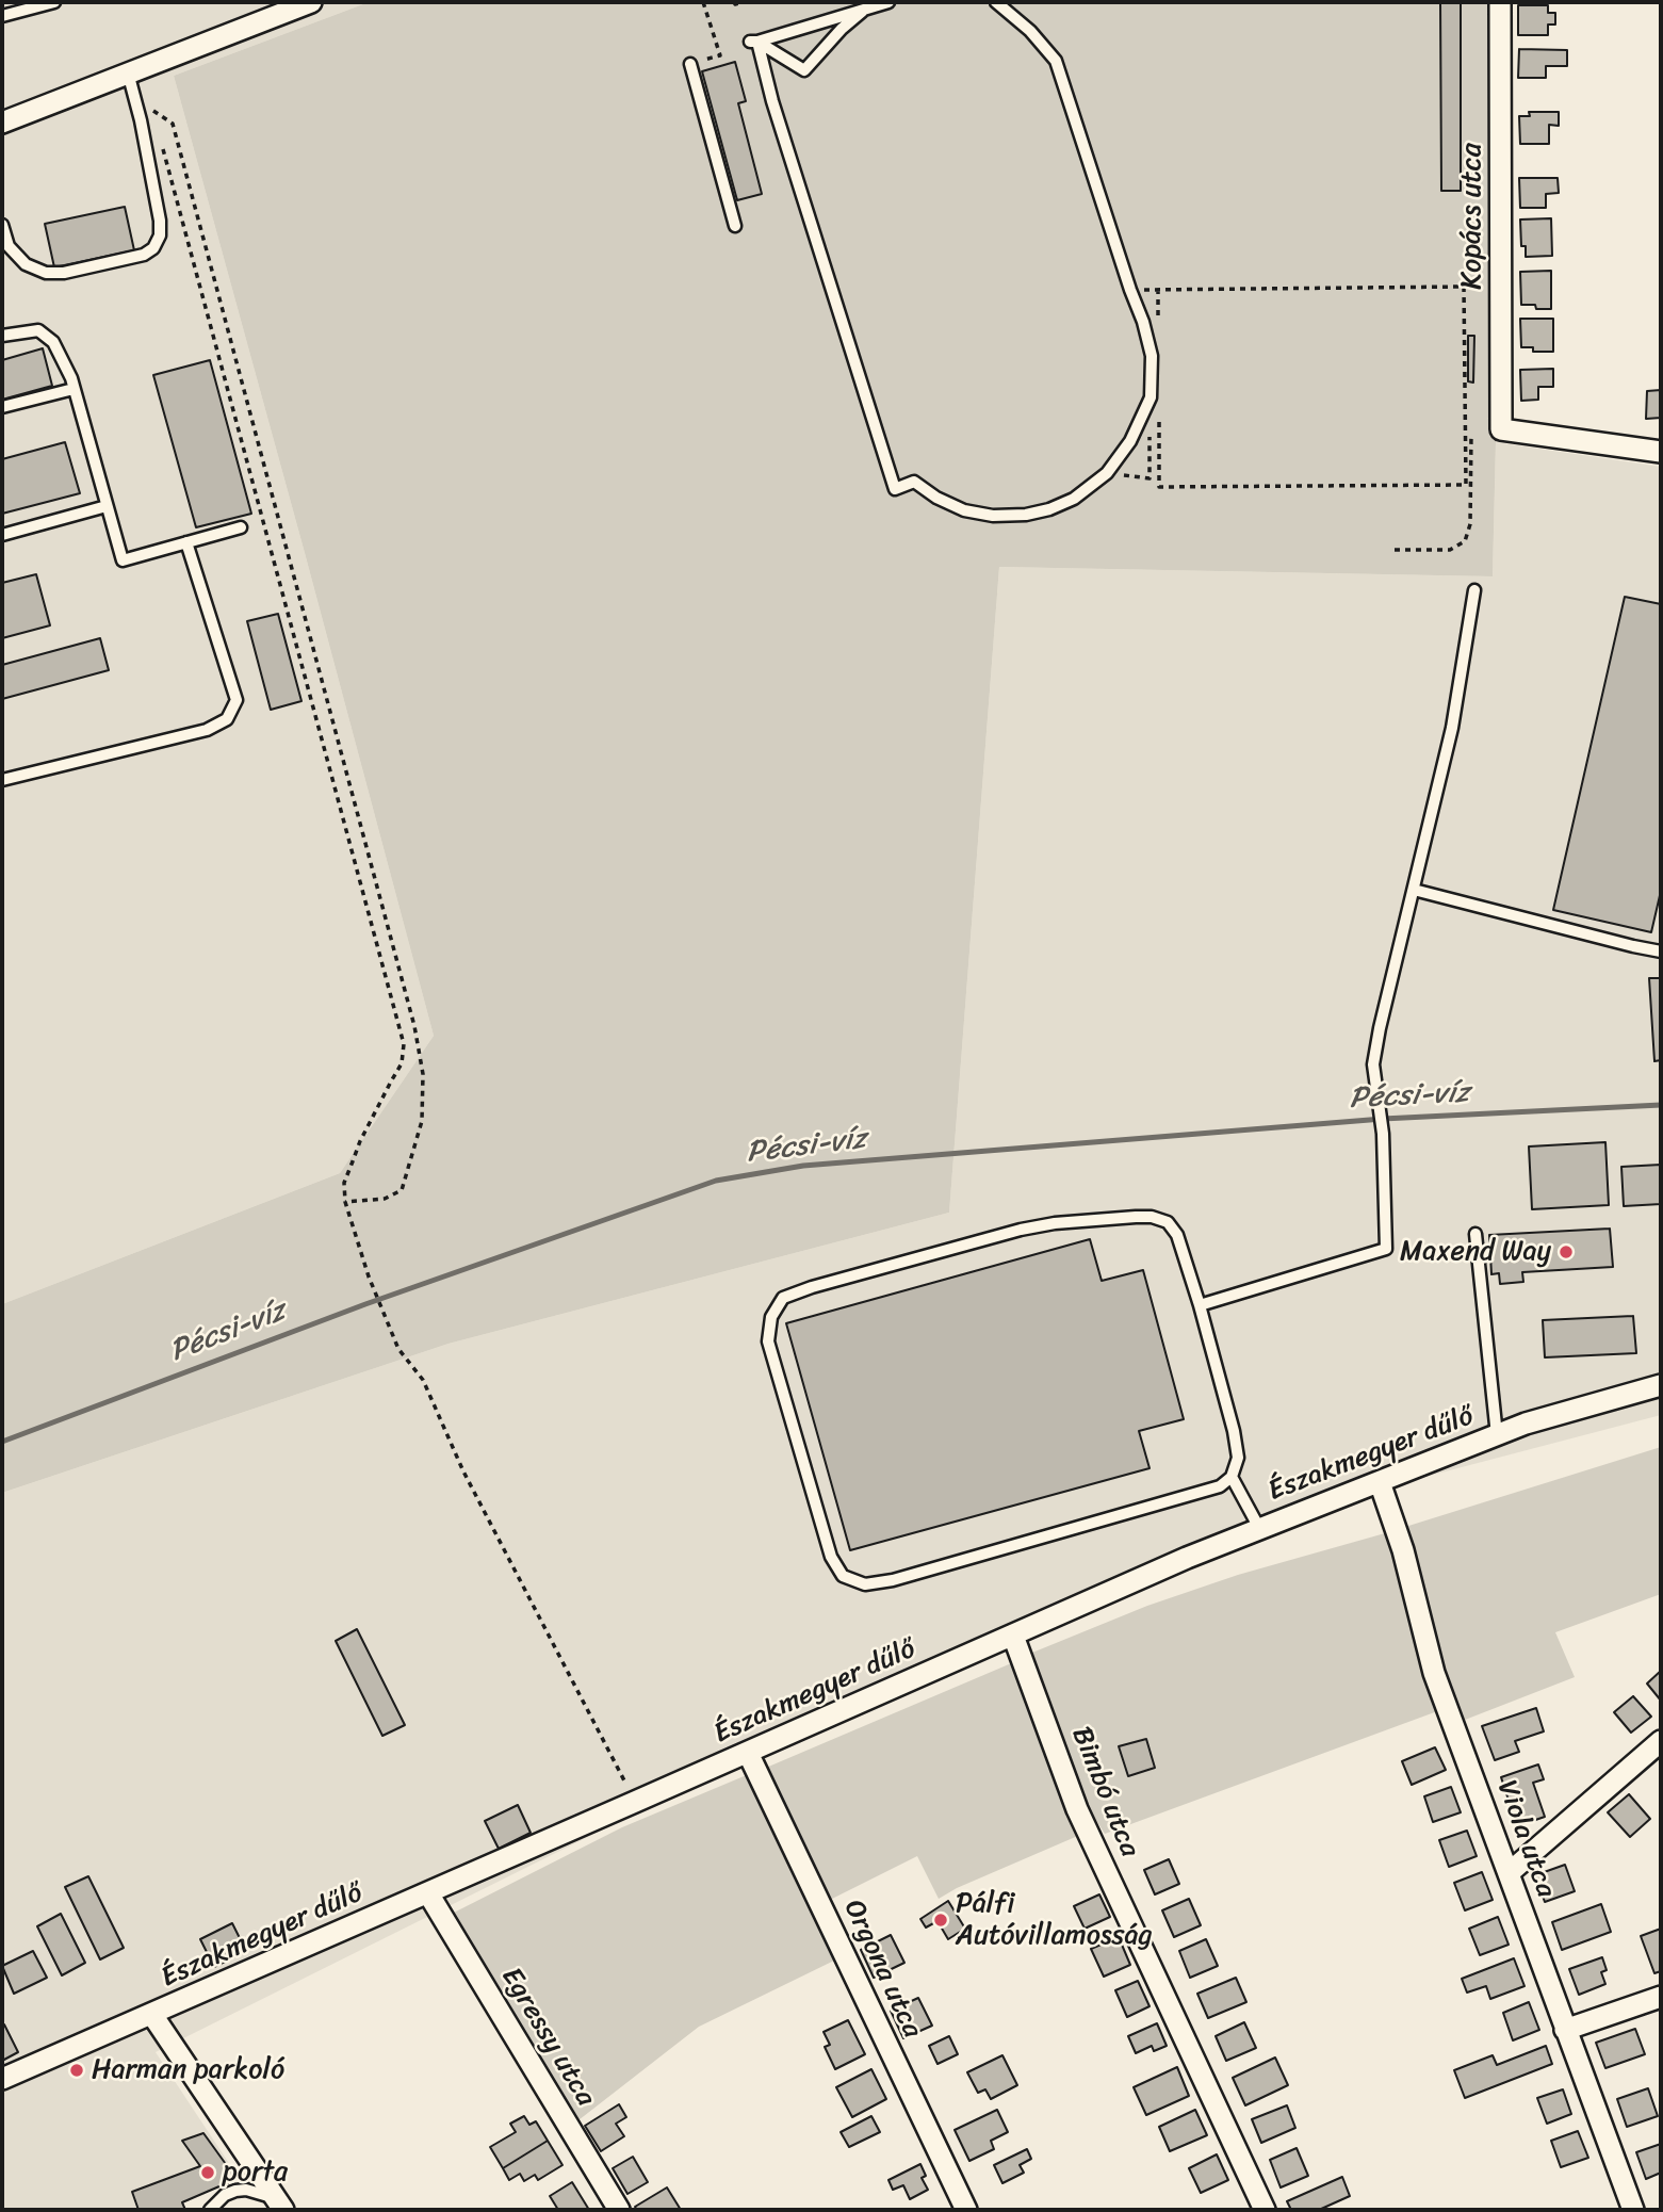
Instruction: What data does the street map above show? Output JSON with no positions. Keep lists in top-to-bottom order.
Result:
{
  "streets": {
    "street": [
      "Kopács utca",
      "Északmegyer dűlő",
      "Bimbó utca",
      "Viola utca",
      "Orgona utca",
      "Egressy utca"
    ]
  },
  "crossings": [
    ["Északmegyer dűlő", "Bimbó utca"],
    ["Északmegyer dűlő", "Viola utca"],
    ["Északmegyer dűlő", "Orgona utca"],
    ["Északmegyer dűlő", "Egressy utca"]
  ],
  "water": ["Pécsi-víz"],
  "places": [
    "Maxend Way",
    "Pálfi Autóvillamosság",
    "Harman parkoló",
    "porta"
  ]
}
